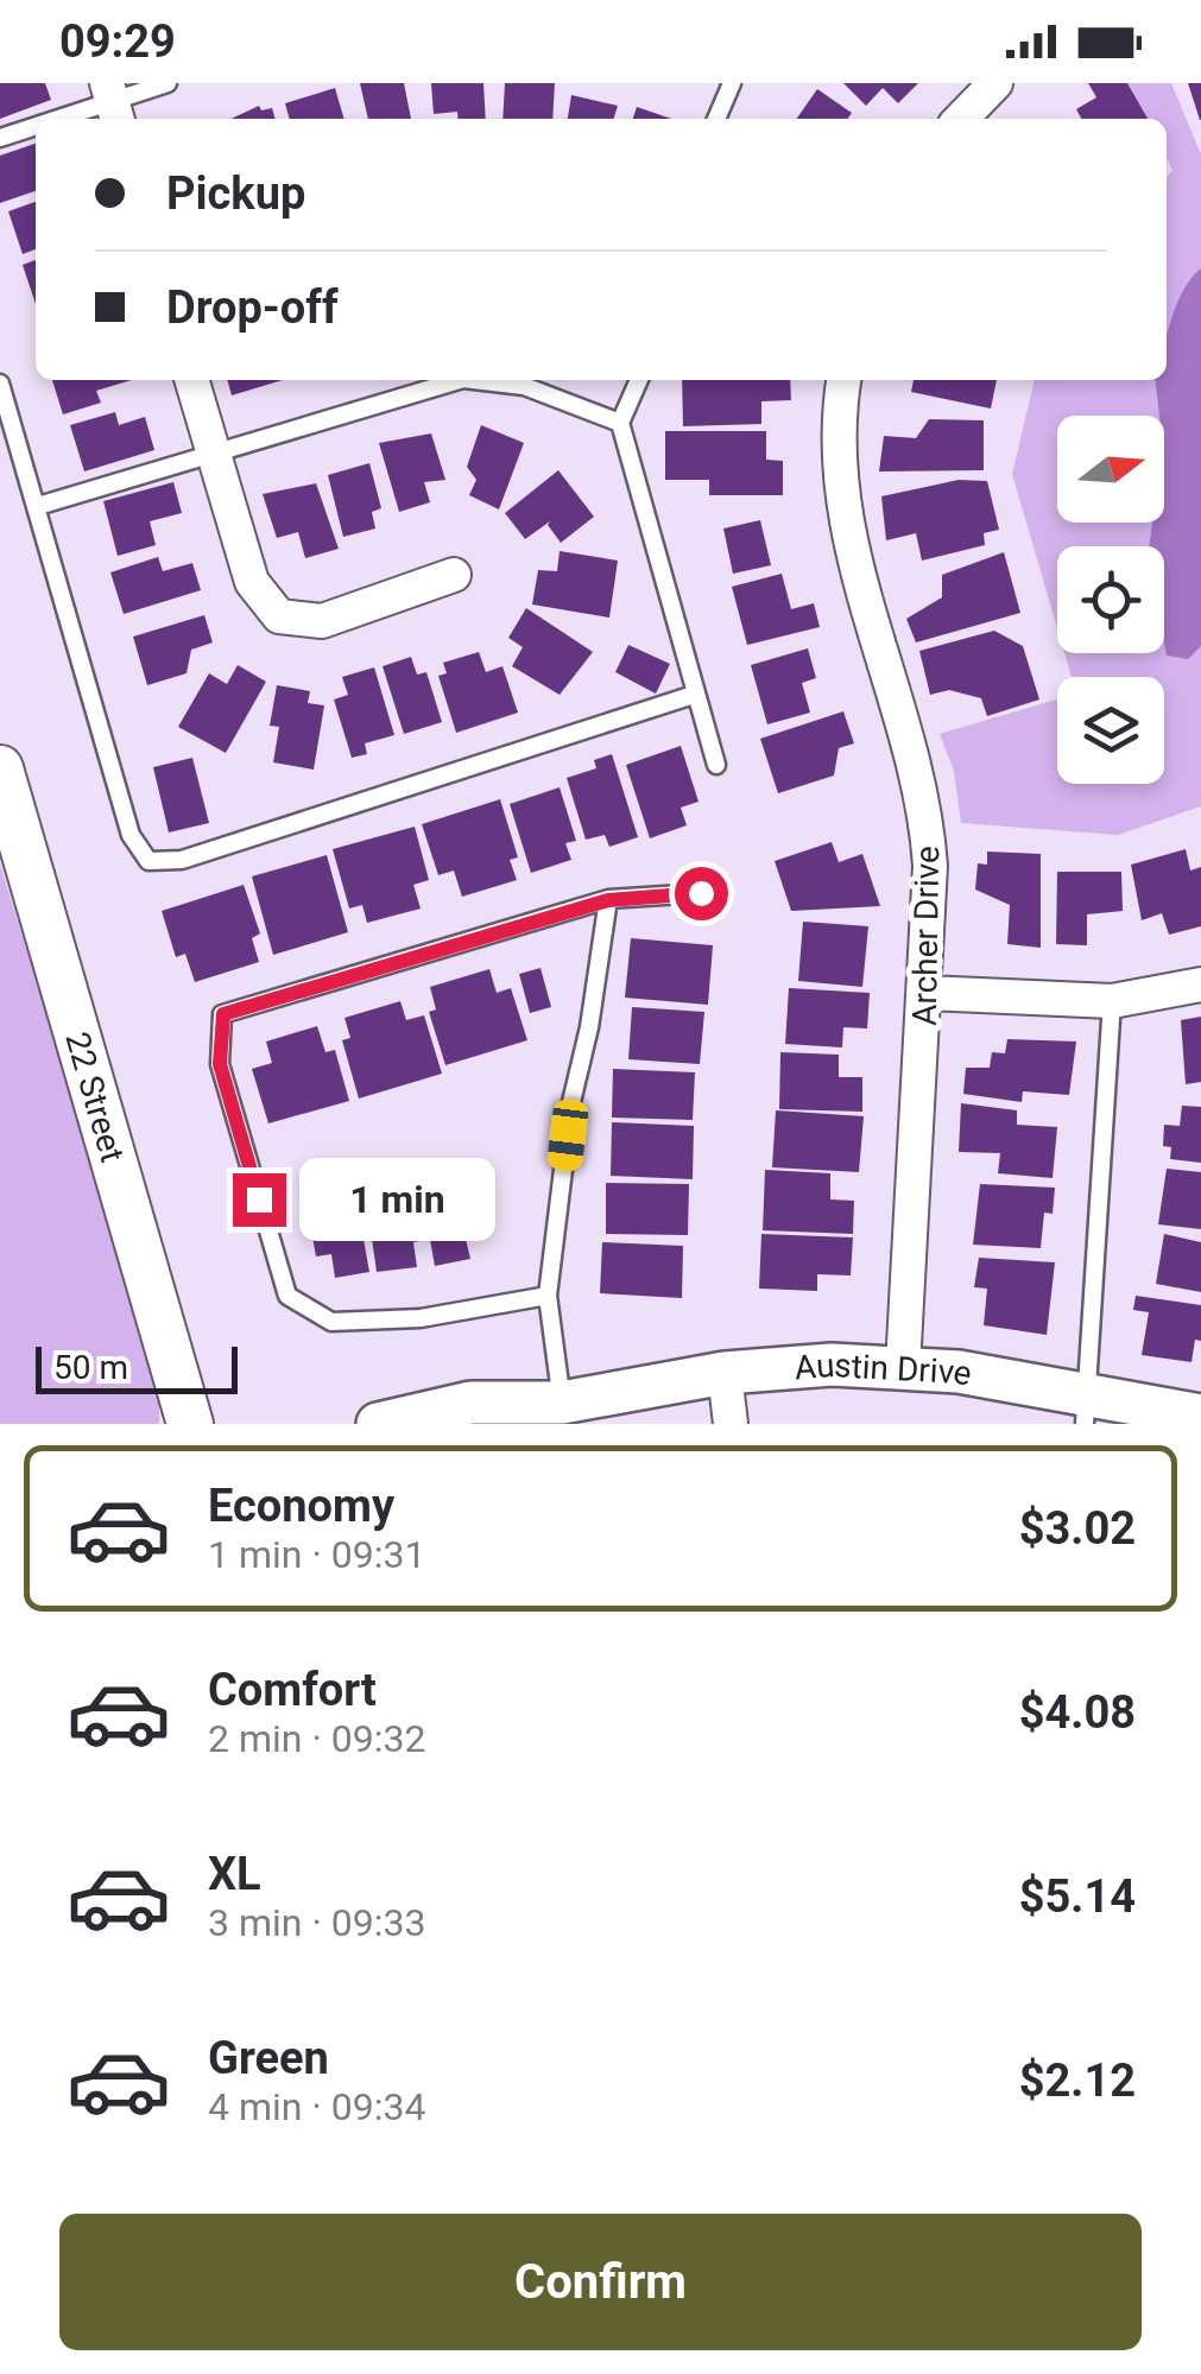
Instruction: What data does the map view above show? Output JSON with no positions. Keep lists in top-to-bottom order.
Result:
{
  "streets": {
    "main road": ["22 Street"],
    "street": ["Archer Drive", "Austin Drive"]
  },
  "crossings": [
    ["Archer Drive", "Austin Drive"]
  ],
  "scale_bar": "50 m",
  "north": "right",
  "page": {
    "status": "09:29",
    "banner": ["Pickup", "Drop-off"],
    "bubble": "1 min",
    "scale": "50 m",
    "list": [
      {
        "name": "Economy",
        "note": "1 min · 09:31",
        "value": "$3.02"
      },
      {
        "name": "Comfort",
        "note": "2 min · 09:32",
        "value": "$4.08"
      },
      {
        "name": "XL",
        "note": "3 min · 09:33",
        "value": "$5.14"
      },
      {
        "name": "Green",
        "note": "4 min · 09:34",
        "value": "$2.12"
      }
    ],
    "buttons": "Confirm"
  }
}
